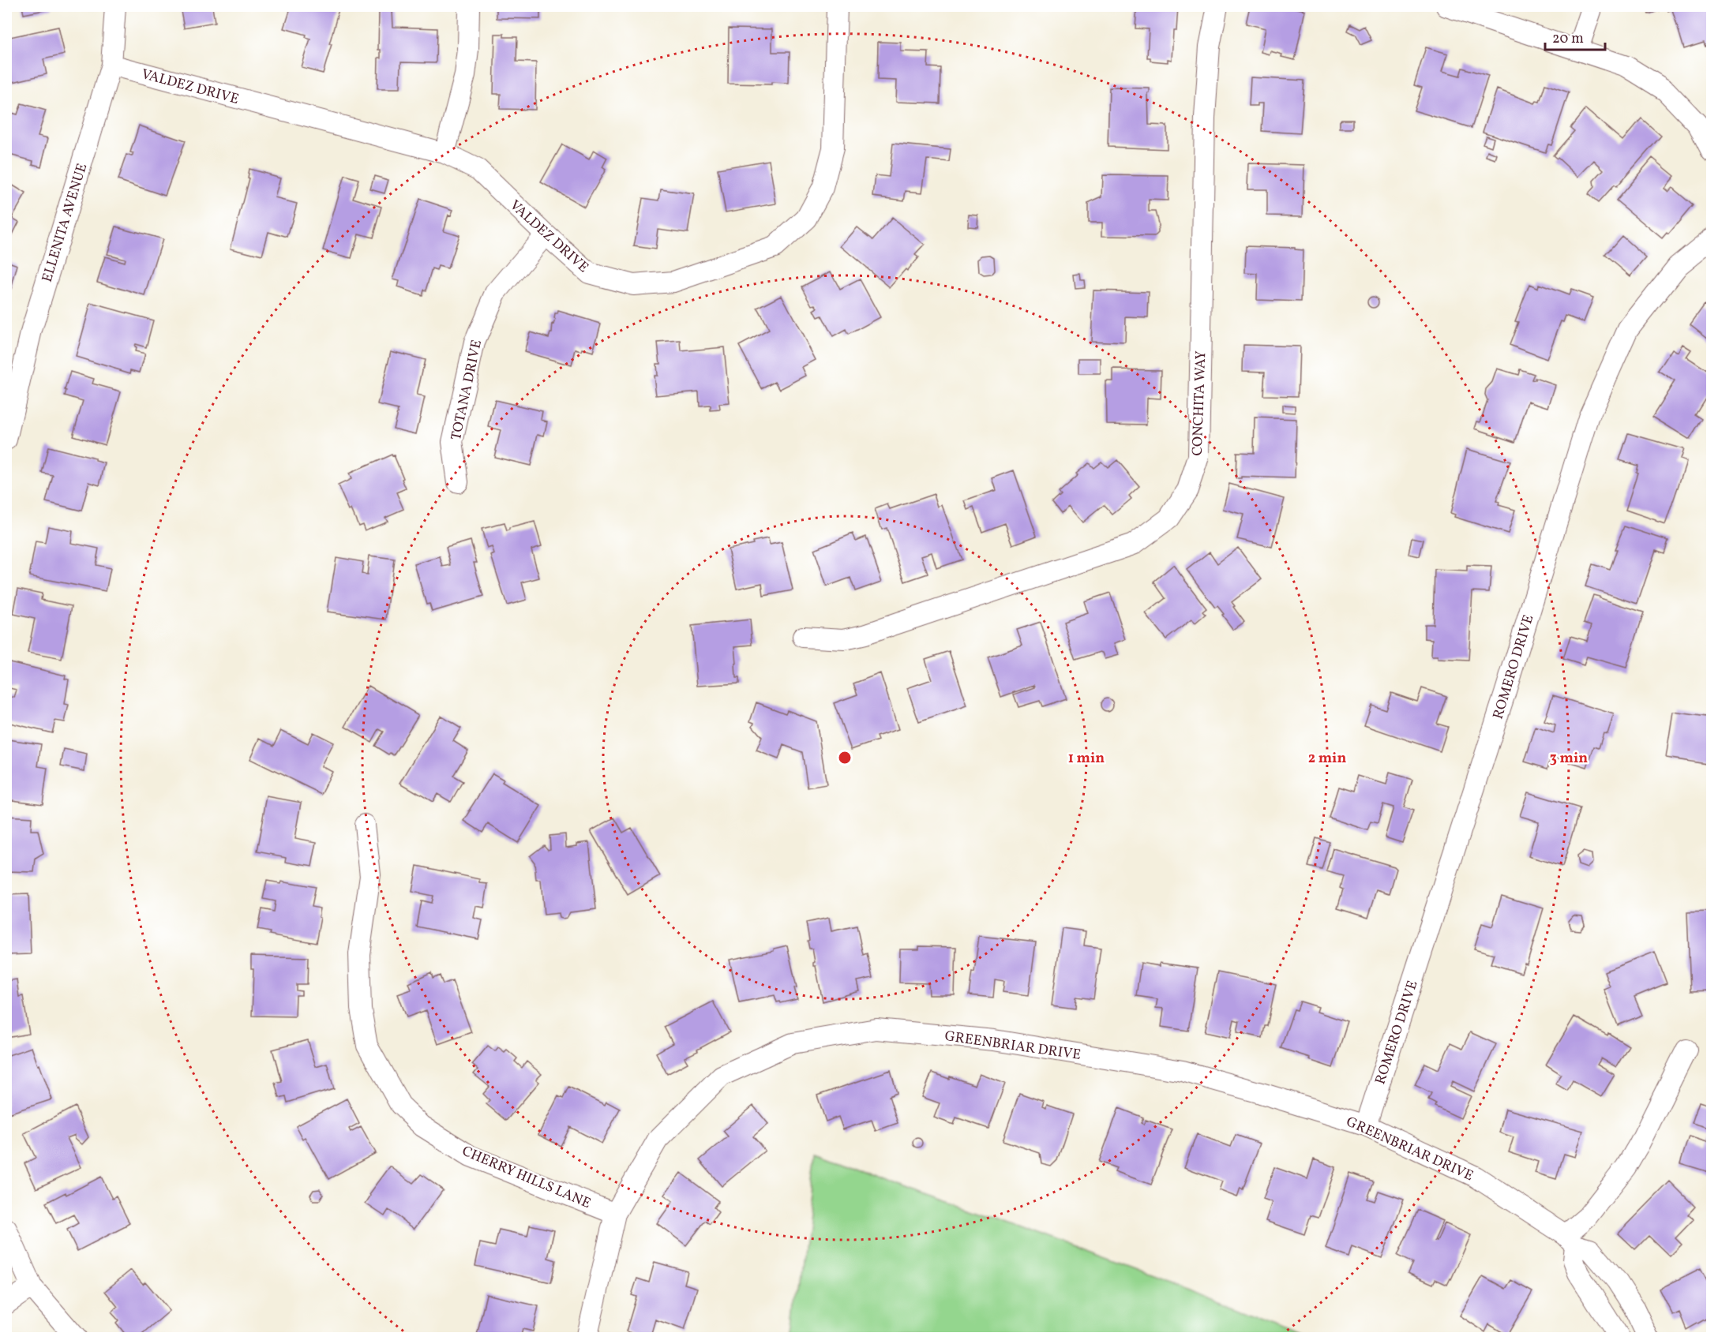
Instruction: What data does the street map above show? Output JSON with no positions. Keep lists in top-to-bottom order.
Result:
{
  "streets": {
    "street": [
      "VALDEZ DRIVE",
      "ELLENITA AVENUE",
      "TOTANA DRIVE",
      "CONCHITA WAY",
      "ROMERO DRIVE",
      "GREENBRIAR DRIVE",
      "CHERRY HILLS LANE"
    ]
  },
  "crossings": [
    ["VALDEZ DRIVE", "ELLENITA AVENUE"],
    ["VALDEZ DRIVE", "TOTANA DRIVE"],
    ["ROMERO DRIVE", "GREENBRIAR DRIVE"],
    ["GREENBRIAR DRIVE", "CHERRY HILLS LANE"]
  ],
  "scale_bar": "20 m",
  "rings": ["1 min", "2 min", "3 min"]
}
